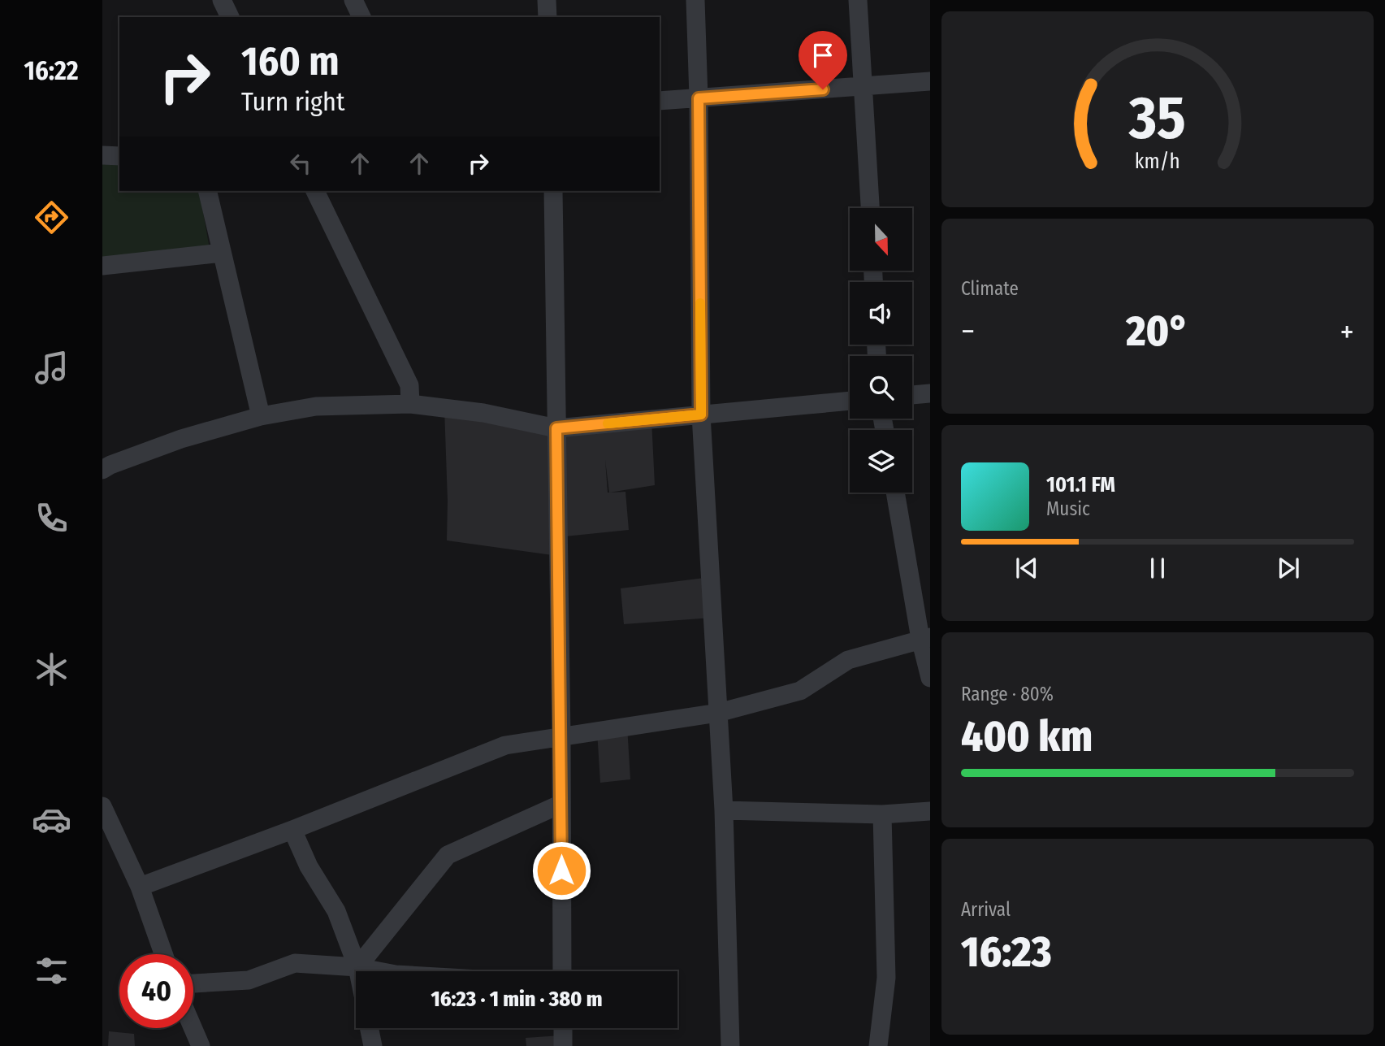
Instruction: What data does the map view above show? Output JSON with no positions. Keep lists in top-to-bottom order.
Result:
{
  "north": "bottom",
  "page": {
    "tabs": "16:22",
    "turn": ["160 m", "Turn right"],
    "tile": [
      "Climate",
      ["Range · 80%", "400 km"],
      ["Arrival", "16:23"]
    ],
    "heat": ["−", "20°", "+"],
    "song": ["101.1 FM", "Music"],
    "limit": "40",
    "trip": "16:23 · 1 min · 380 m",
    "gauge": ["35", "km/h"]
  }
}
